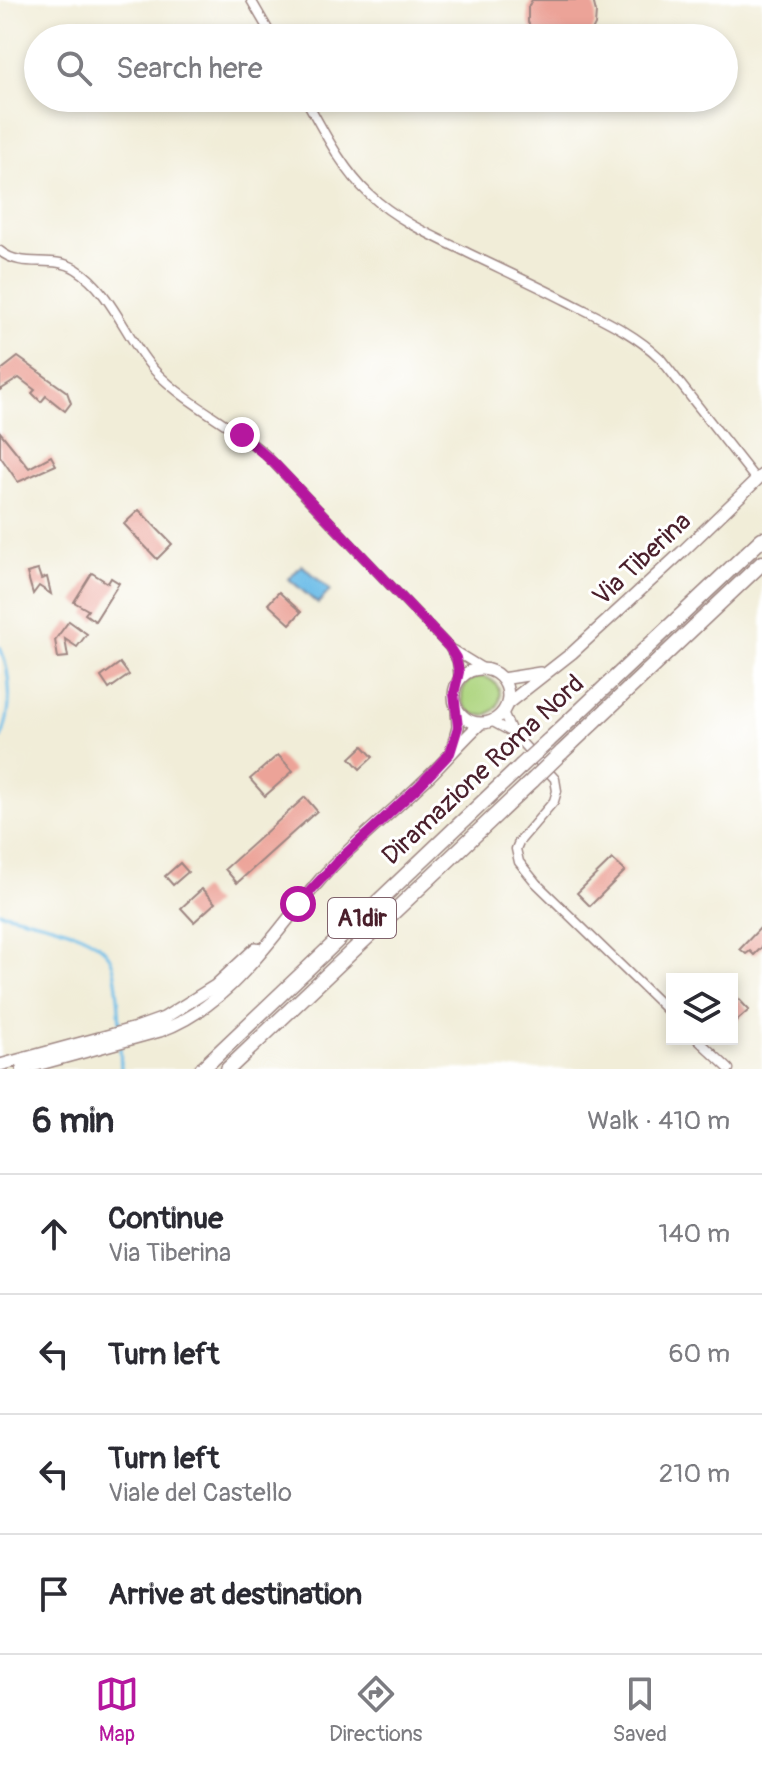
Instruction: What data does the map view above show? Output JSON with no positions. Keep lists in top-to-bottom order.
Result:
{
  "streets": {
    "highway": ["Diramazione Roma Nord", "A1dir"],
    "main road": ["Via Tiberina"]
  },
  "page": {
    "search": "Search here",
    "heading": ["6 min", "Walk · 410 m"],
    "list": [
      ["Continue", "Via Tiberina", "140 m"],
      ["Turn left", "60 m"],
      ["Turn left", "Viale del Castello", "210 m"],
      "Arrive at destination"
    ],
    "nav": ["Map", "Directions", "Saved"]
  }
}
